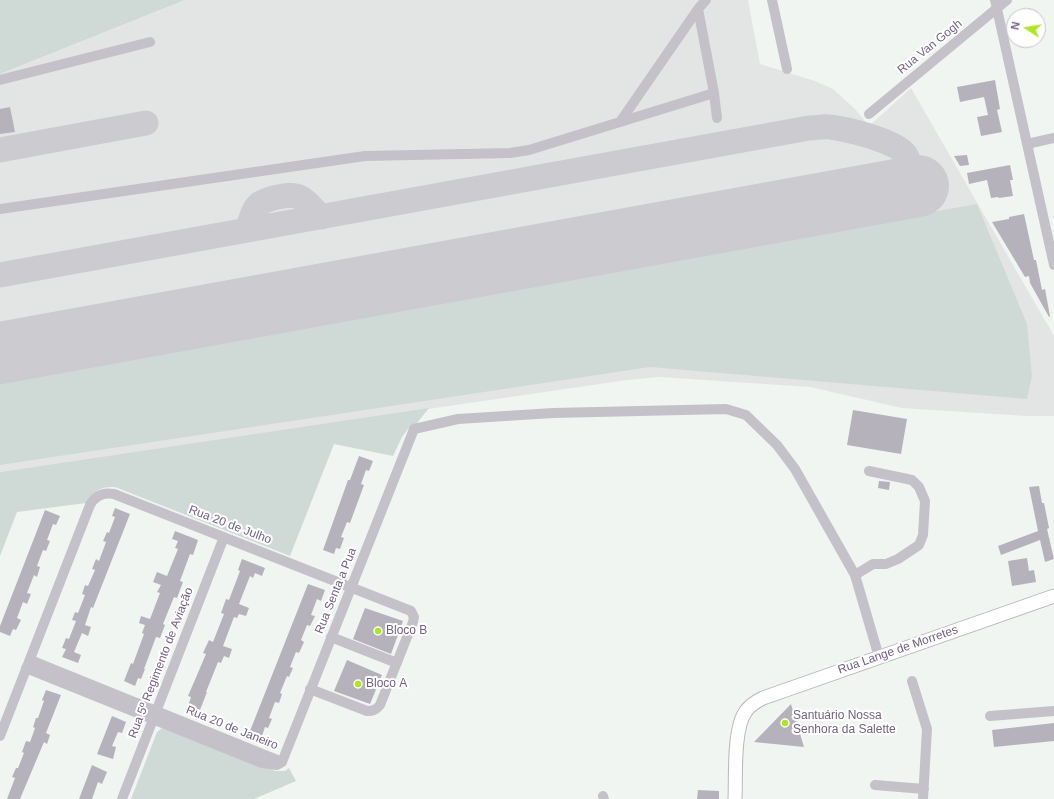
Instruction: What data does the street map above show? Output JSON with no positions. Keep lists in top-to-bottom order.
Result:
{
  "streets": {
    "main road": ["Rua Lange de Morretes"],
    "street": [
      "Rua Van Gogh",
      "Rua 20 de Julho",
      "Rua Senta a Pua",
      "Rua 5º Regimento de Aviação",
      "Rua 20 de Janeiro"
    ]
  },
  "crossings": [
    ["Rua 20 de Julho", "Rua Senta a Pua"],
    ["Rua 20 de Julho", "Rua 5º Regimento de Aviação"],
    ["Rua 20 de Julho", "Rua 20 de Janeiro"],
    ["Rua Senta a Pua", "Rua 20 de Janeiro"],
    ["Rua 5º Regimento de Aviação", "Rua 20 de Janeiro"]
  ],
  "places": ["Bloco B", "Bloco A", "Santuário Nossa Senhora da Salette"],
  "north": "left"
}
